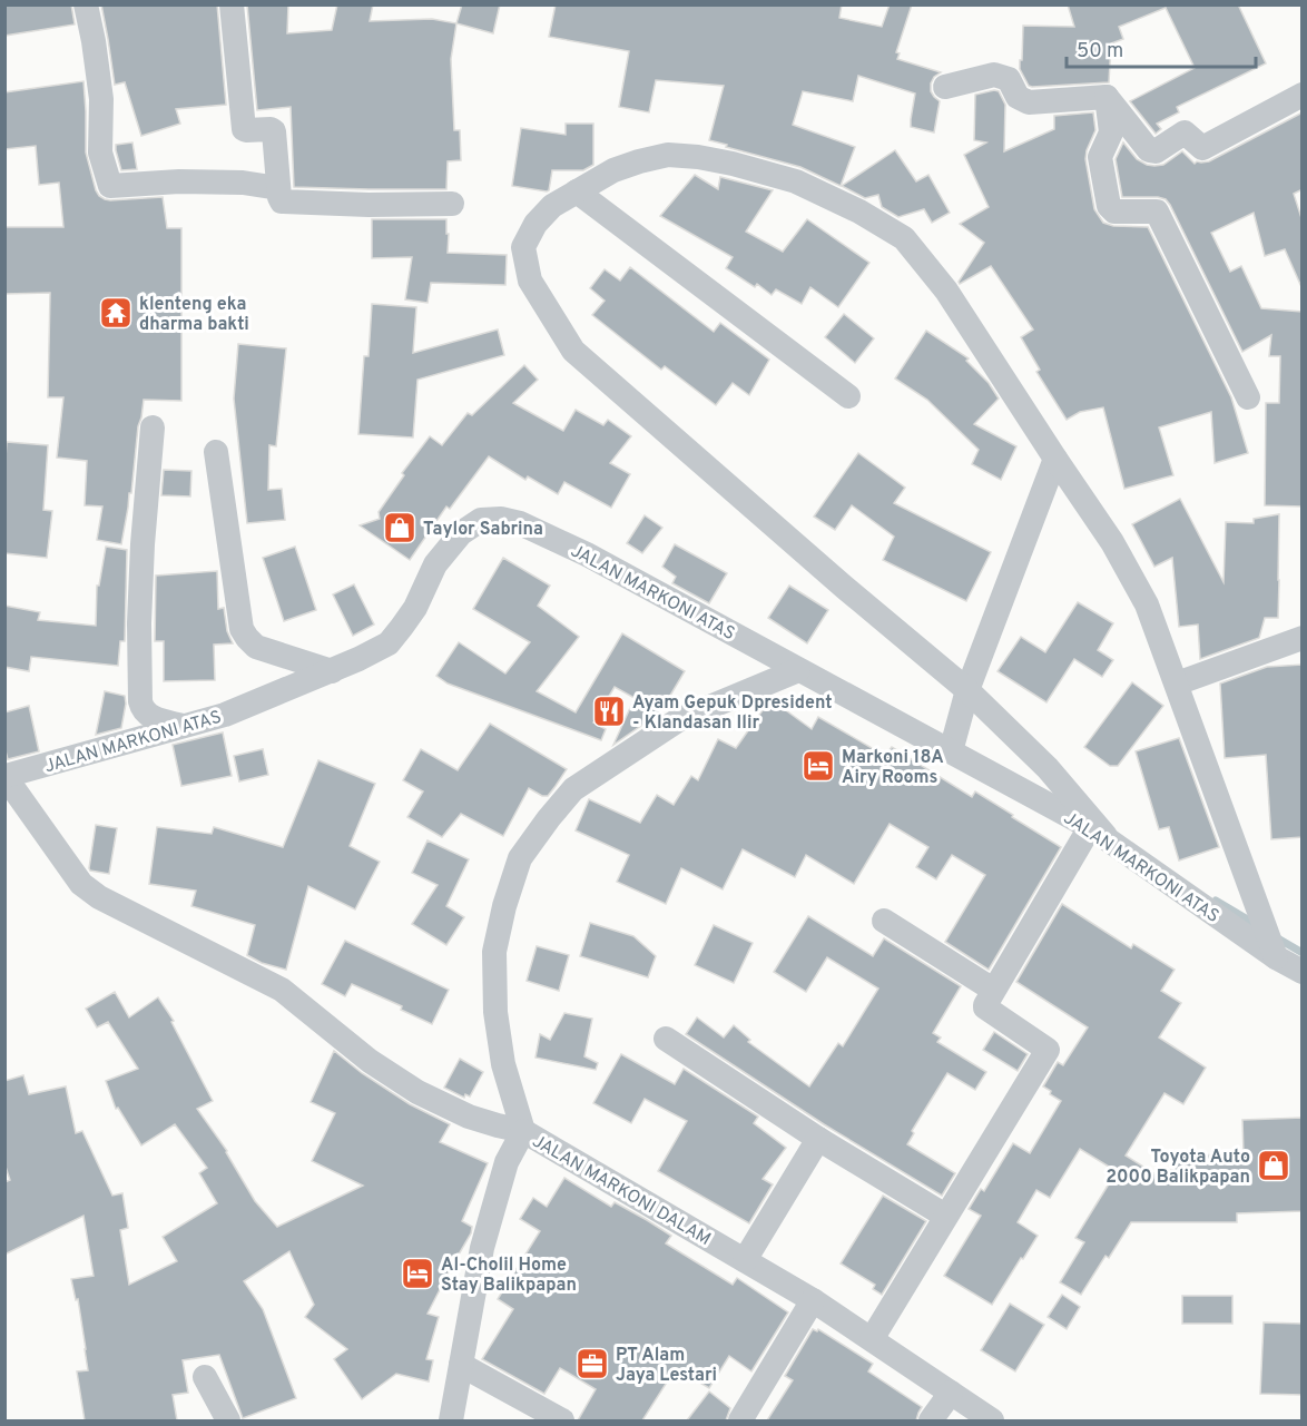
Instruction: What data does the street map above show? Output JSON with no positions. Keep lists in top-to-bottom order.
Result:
{
  "streets": {
    "street": ["JALAN MARKONI ATAS", "JALAN MARKONI DALAM"]
  },
  "crossings": [
    ["JALAN MARKONI ATAS", "JALAN MARKONI DALAM"]
  ],
  "places": {
    "temple": ["klenteng eka dharma bakti"],
    "shop": ["Taylor Sabrina", "Toyota Auto 2000 Balikpapan"],
    "restaurant": ["Ayam Gepuk Dpresident - Klandasan Ilir"],
    "hotel": ["Markoni 18A Airy Rooms", "Al-Cholil Home Stay Balikpapan"],
    "office": ["PT Alam Jaya Lestari"]
  },
  "scale_bar": "50 m"
}
